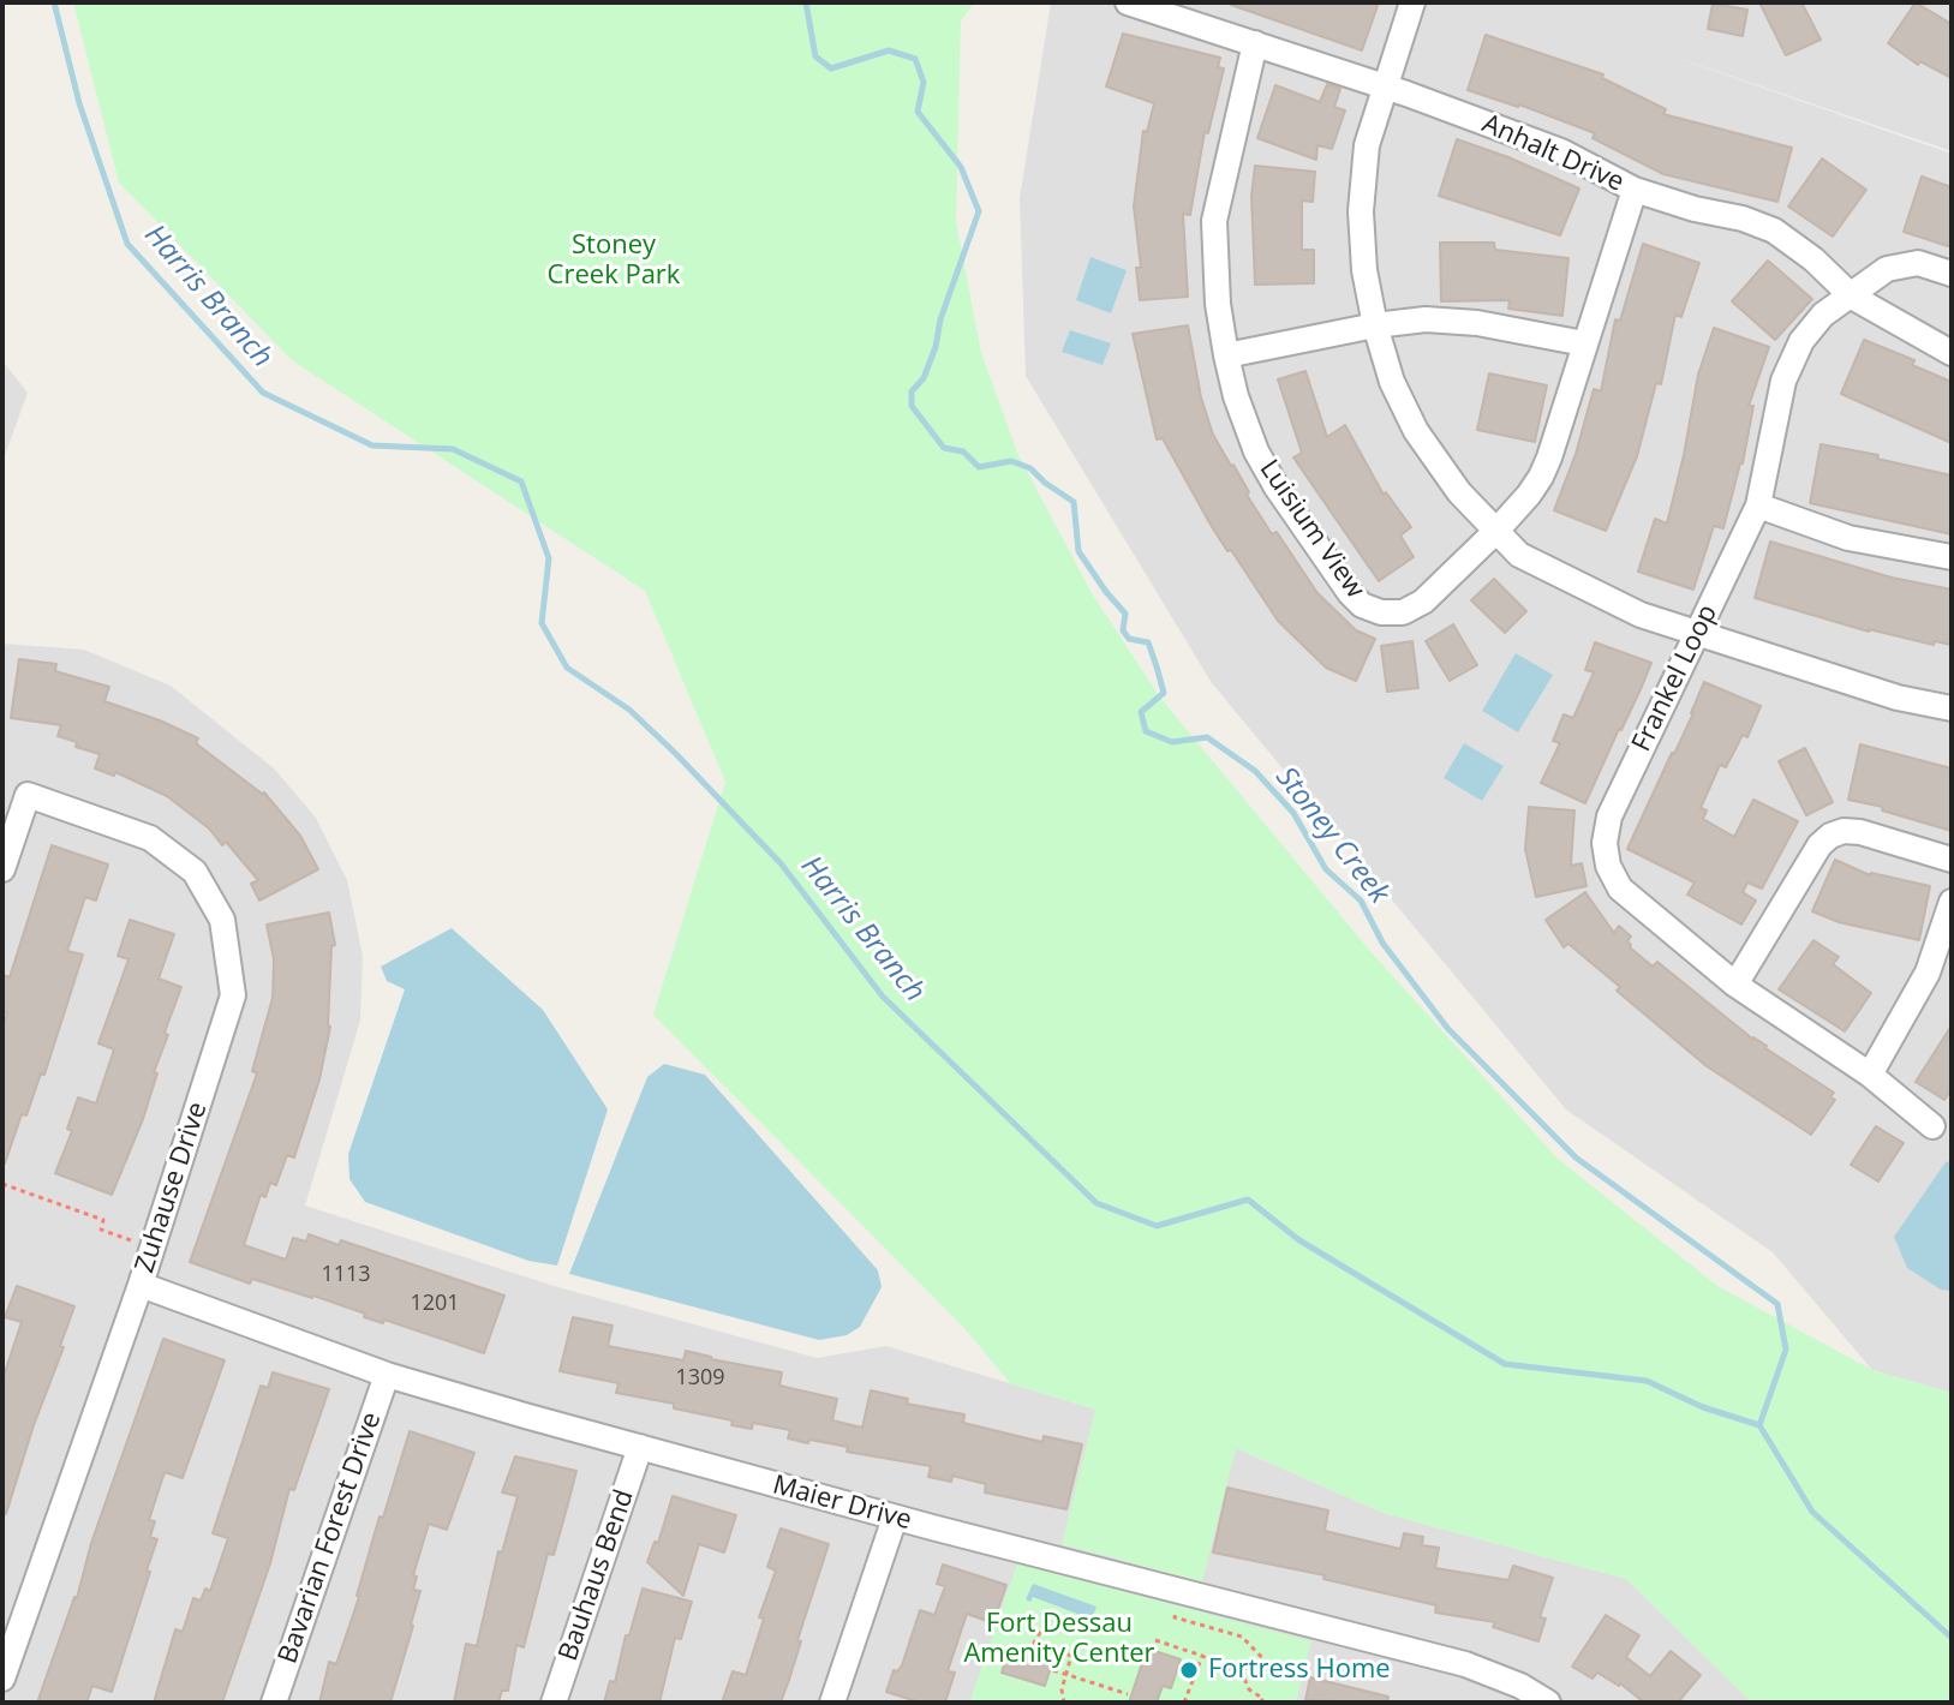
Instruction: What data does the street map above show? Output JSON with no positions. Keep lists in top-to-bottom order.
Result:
{
  "streets": {
    "street": [
      "Anhalt Drive",
      "Luisium View",
      "Frankel Loop",
      "Zuhause Drive",
      "Maier Drive",
      "Bavarian Forest Drive",
      "Bauhaus Bend"
    ]
  },
  "crossings": [
    ["Anhalt Drive", "Luisium View"],
    ["Anhalt Drive", "Frankel Loop"],
    ["Zuhause Drive", "Maier Drive"],
    ["Maier Drive", "Bavarian Forest Drive"],
    ["Maier Drive", "Bauhaus Bend"]
  ],
  "water": ["Harris Branch", "Stoney Creek"],
  "parks": ["Stoney Creek Park", "Fort Dessau Amenity Center"],
  "places": ["Fortress Home"],
  "house_numbers": ["1113", "1201", "1309"]
}
